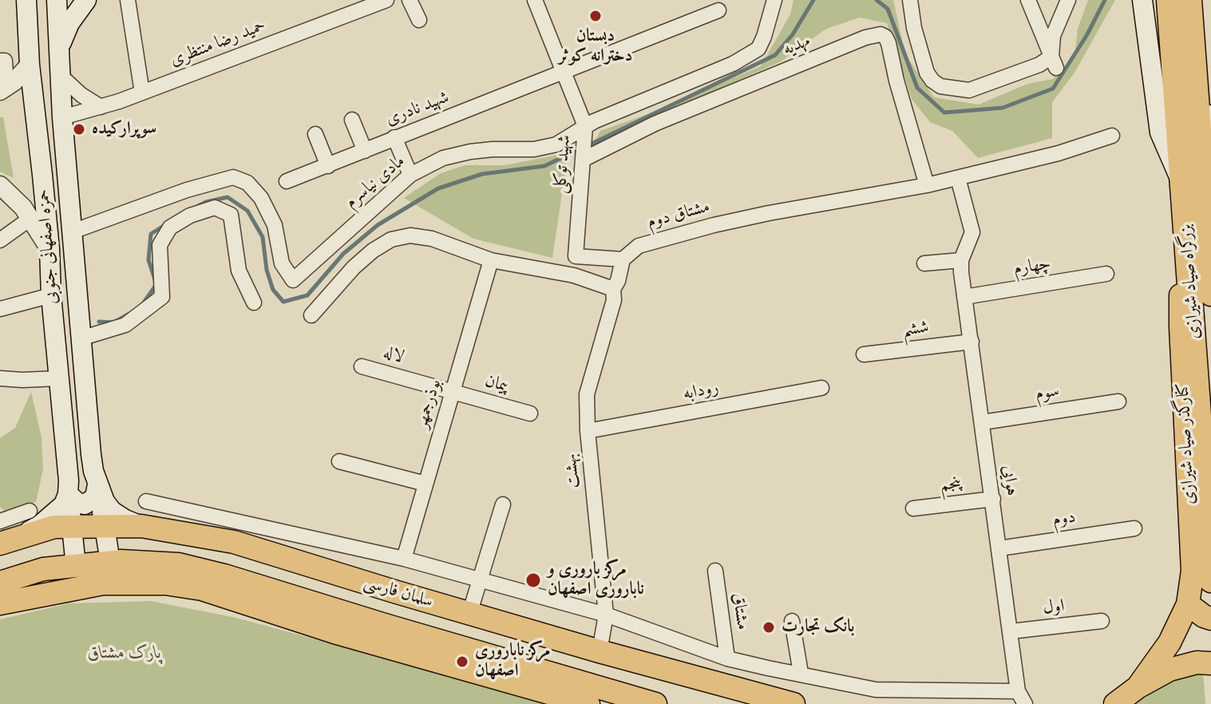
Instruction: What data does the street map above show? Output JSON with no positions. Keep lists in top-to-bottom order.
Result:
{
  "streets": {
    "highway": ["بزرگراه صیاد شیرازی"],
    "main road": ["حمزه اصفهانی جنوبی", "کنارگذر صیاد شیرازی", "سلمان فارسی"],
    "street": [
      "حمید رضا منتظری",
      "مهدیه",
      "شهید نادری",
      "شهید توکلی",
      "مادی نیاسرم",
      "مشتاق دوم",
      "چهارم",
      "ششم",
      "لاله",
      "پیمان",
      "رودابه",
      "سوم",
      "بوذرجمهر",
      "بهشت",
      "هوایی",
      "پنجم",
      "دوم",
      "اول",
      "مشتاق"
    ]
  },
  "crossings": [
    ["حمید رضا منتظری", "حمزه اصفهانی جنوبی"],
    ["مهدیه", "شهید توکلی"],
    ["مهدیه", "مشتاق دوم"],
    ["شهید نادری", "شهید توکلی"],
    ["شهید توکلی", "مادی نیاسرم"],
    ["شهید توکلی", "مشتاق دوم"],
    ["مادی نیاسرم", "حمزه اصفهانی جنوبی"],
    ["مشتاق دوم", "هوایی"],
    ["حمزه اصفهانی جنوبی", "سلمان فارسی"],
    ["چهارم", "هوایی"],
    ["بزرگراه صیاد شیرازی", "کنارگذر صیاد شیرازی"],
    ["ششم", "هوایی"],
    ["لاله", "پیمان"],
    ["لاله", "بوذرجمهر"],
    ["پیمان", "بوذرجمهر"],
    ["رودابه", "بهشت"],
    ["سوم", "هوایی"],
    ["بوذرجمهر", "سلمان فارسی"],
    ["بهشت", "سلمان فارسی"],
    ["هوایی", "پنجم"],
    ["هوایی", "دوم"],
    ["هوایی", "سلمان فارسی"],
    ["هوایی", "اول"],
    ["سلمان فارسی", "مشتاق"]
  ],
  "parks": ["پارک مشتاق"],
  "places": [
    "دبستان دخترانه کوثر",
    "سوپرارکیده",
    "مرکز باروری و ناباروری اصفهان",
    "بانک تجارت",
    "مرکز ناباروری اصفهان"
  ]
}
